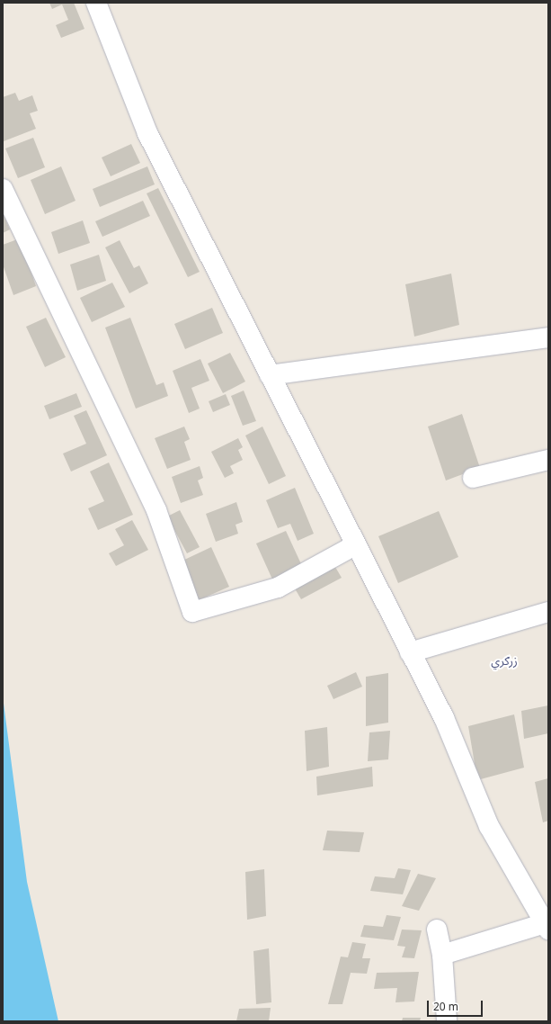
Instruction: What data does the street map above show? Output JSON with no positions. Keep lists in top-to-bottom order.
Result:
{
  "districts": ["زرګري"],
  "scale_bar": "20 m"
}
